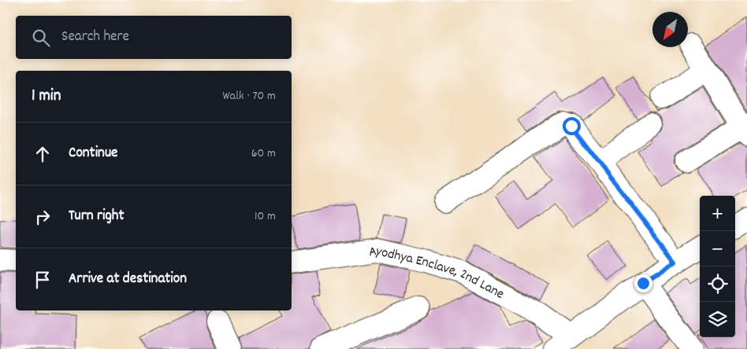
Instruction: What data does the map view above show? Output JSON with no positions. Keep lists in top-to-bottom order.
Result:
{
  "streets": {
    "street": ["Ayodhya Enclave, 2nd Lane"]
  },
  "north": "bottom left",
  "page": {
    "search": "Search here",
    "heading": ["1 min", "Walk · 70 m"],
    "list": [
      ["Continue", "60 m"],
      ["Turn right", "10 m"],
      "Arrive at destination"
    ],
    "map_buttons": ["+", "−"]
  }
}
